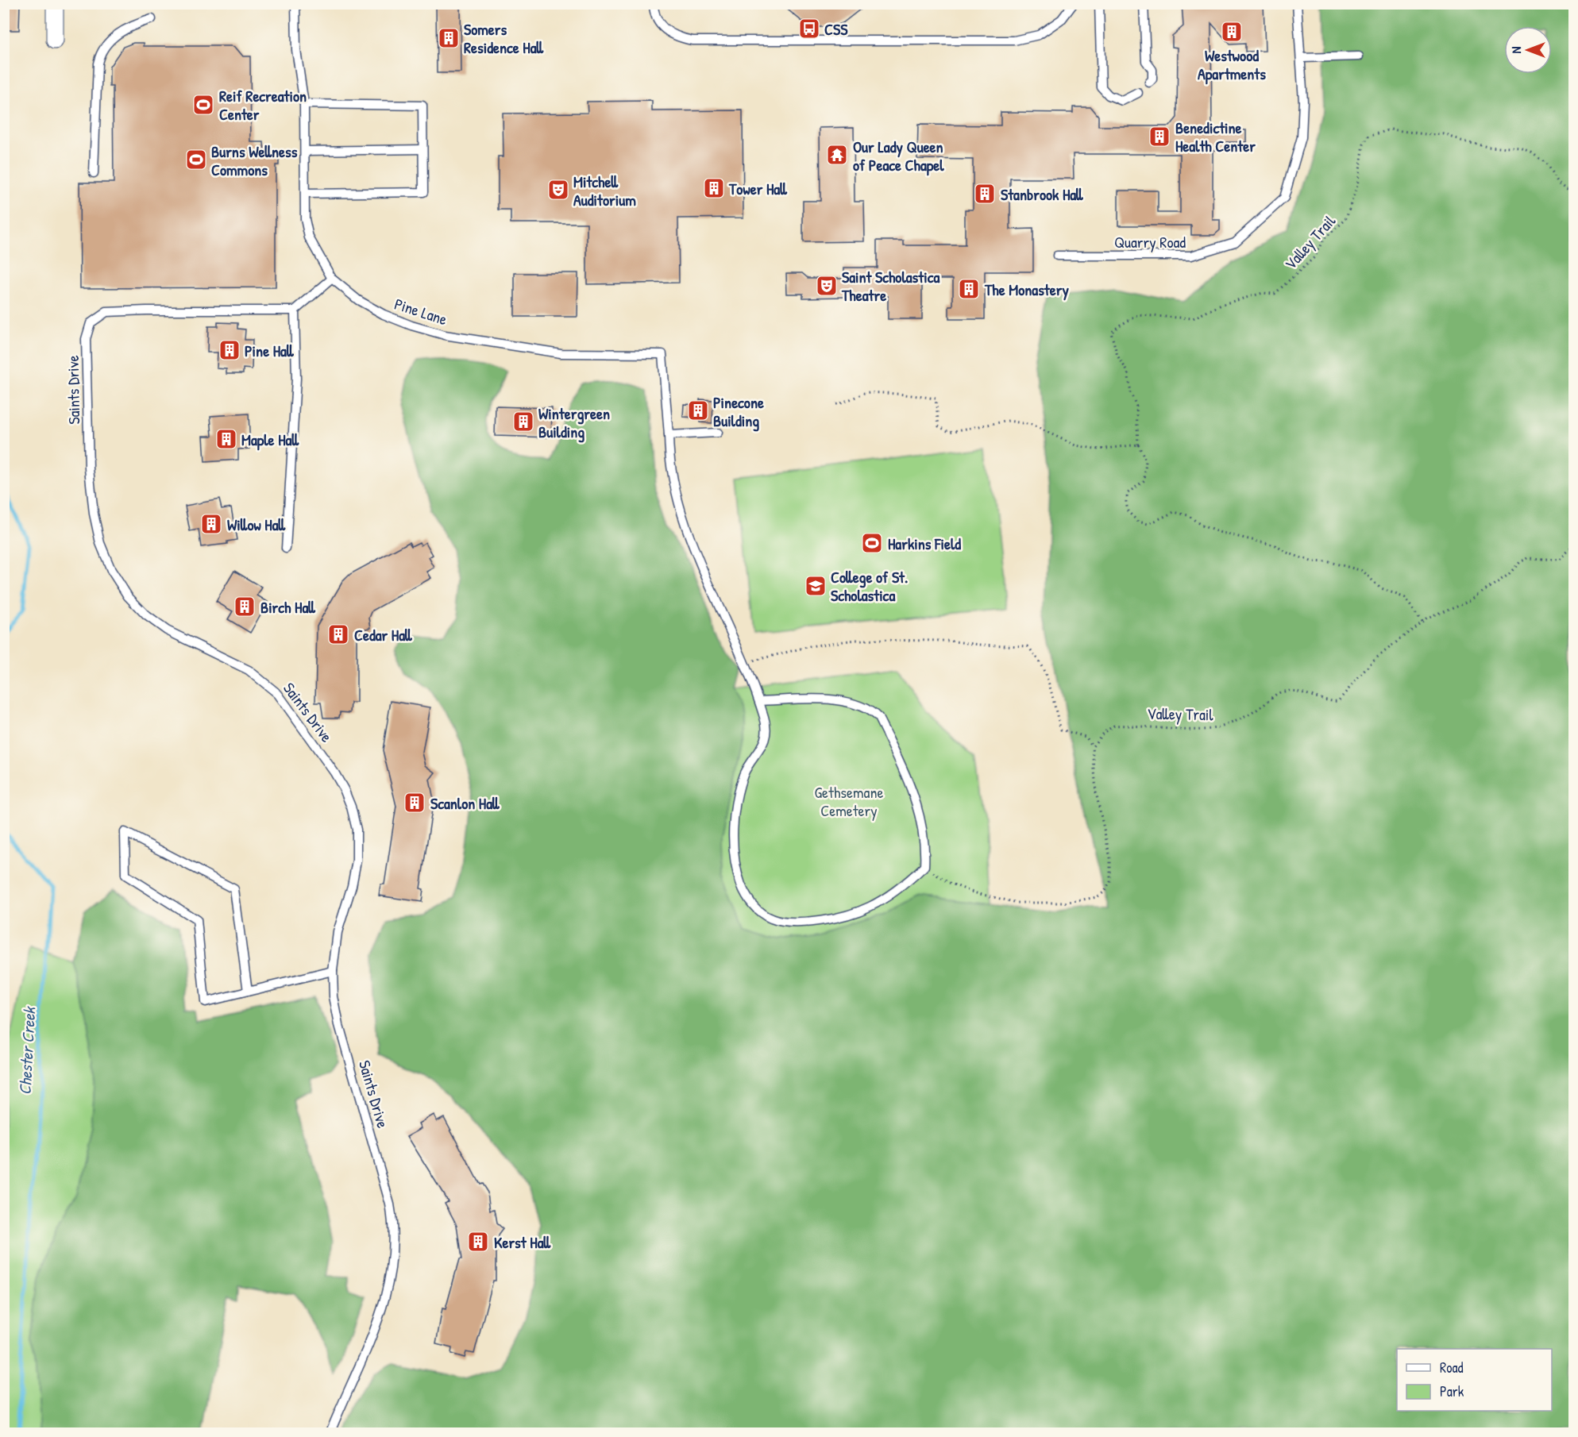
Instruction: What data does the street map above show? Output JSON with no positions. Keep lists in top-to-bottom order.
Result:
{
  "streets": {
    "lane": ["Quarry Road", "Pine Lane", "Saints Drive"],
    "path": ["Valley Trail"]
  },
  "water": ["Chester Creek"],
  "parks": ["Gethsemane Cemetery"],
  "places": {
    "bus stop": ["CSS"],
    "building": [
      "Westwood Apartments",
      "Somers Residence Hall",
      "Benedictine Health Center",
      "Tower Hall",
      "Stanbrook Hall",
      "The Monastery",
      "Pine Hall",
      "Pinecone Building",
      "Wintergreen Building",
      "Maple Hall",
      "Willow Hall",
      "Birch Hall",
      "Cedar Hall",
      "Scanlon Hall",
      "Kerst Hall"
    ],
    "sports": ["Reif Recreation Center", "Burns Wellness Commons", "Harkins Field"],
    "temple": ["Our Lady Queen of Peace Chapel"],
    "theatre": ["Mitchell Auditorium", "Saint Scholastica Theatre"],
    "school or university": ["College of St. Scholastica"]
  },
  "legend": ["Road", "Park"],
  "north": "left"
}
